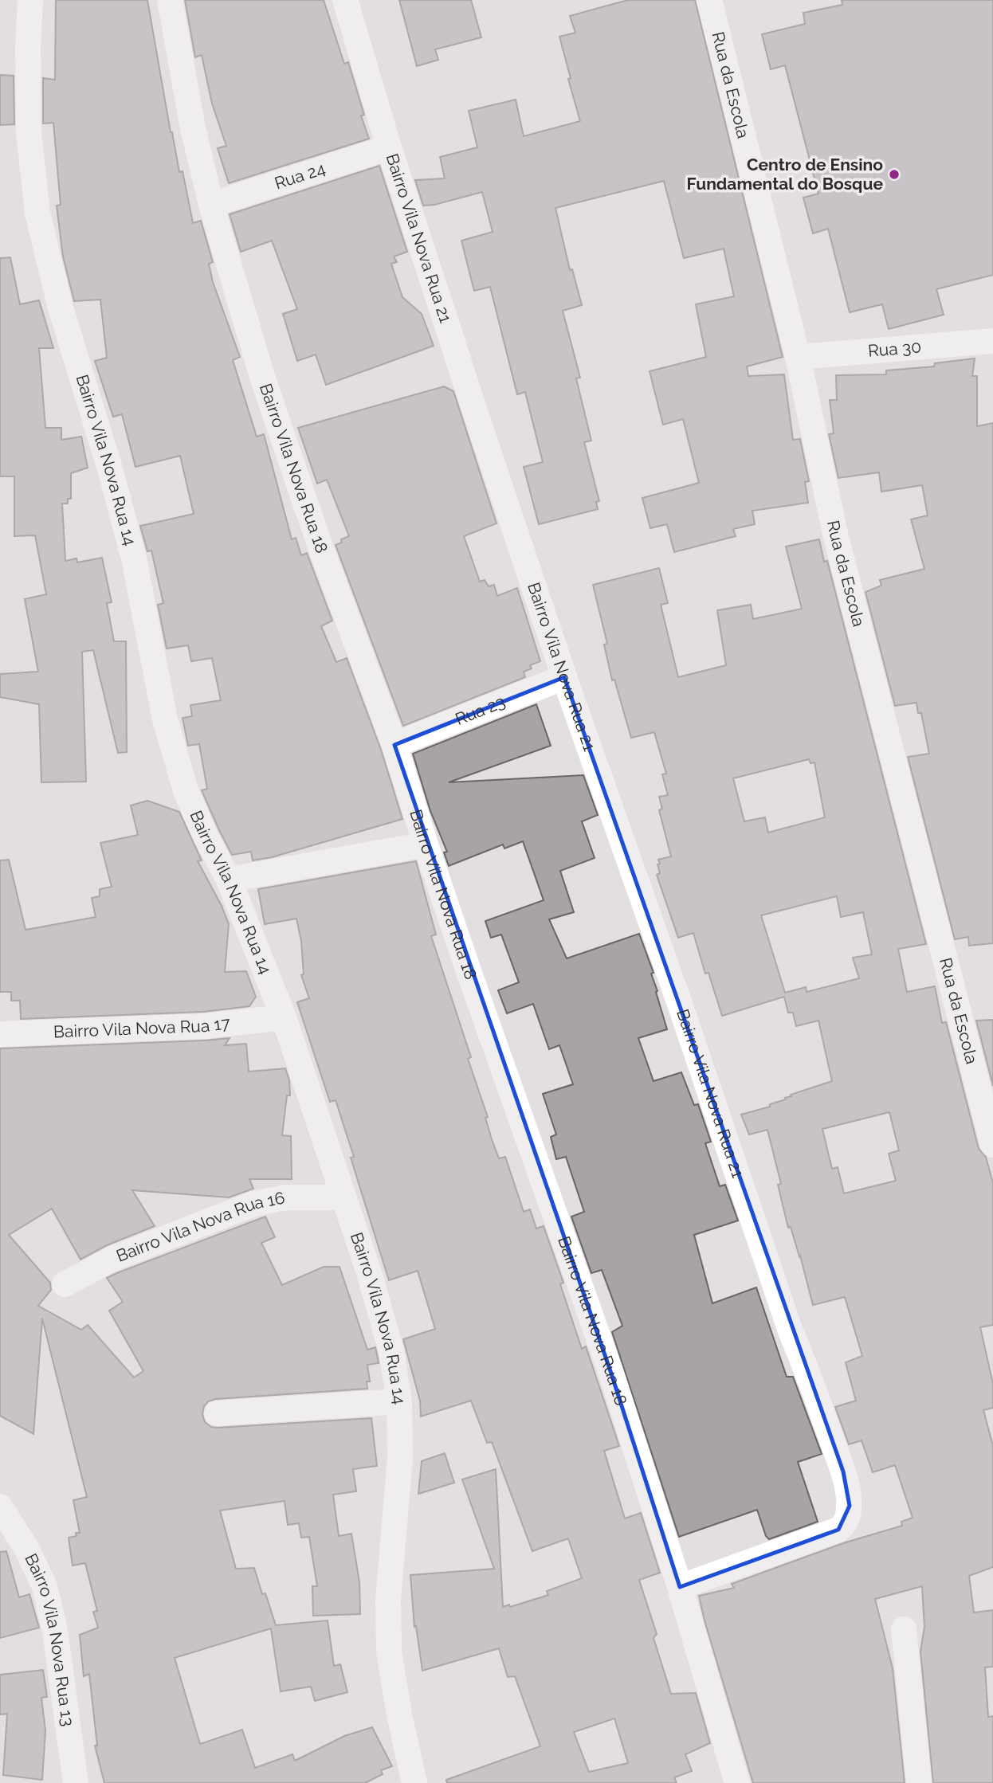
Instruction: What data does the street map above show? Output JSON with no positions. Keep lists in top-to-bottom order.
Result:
{
  "streets": {
    "street": [
      "Rua da Escola",
      "Rua 24",
      "Bairro Vila Nova Rua 21",
      "Rua 30",
      "Bairro Vila Nova Rua 14",
      "Bairro Vila Nova Rua 18",
      "Rua 23",
      "Bairro Vila Nova Rua 17",
      "Bairro Vila Nova Rua 16",
      "Bairro Vila Nova Rua 13"
    ]
  },
  "crossings": [
    ["Rua da Escola", "Rua 30"],
    ["Rua 24", "Bairro Vila Nova Rua 21"],
    ["Rua 24", "Bairro Vila Nova Rua 18"],
    ["Bairro Vila Nova Rua 21", "Bairro Vila Nova Rua 18"],
    ["Bairro Vila Nova Rua 21", "Rua 23"],
    ["Bairro Vila Nova Rua 14", "Bairro Vila Nova Rua 17"],
    ["Bairro Vila Nova Rua 14", "Bairro Vila Nova Rua 16"],
    ["Bairro Vila Nova Rua 18", "Rua 23"]
  ],
  "places": ["Centro de Ensino Fundamental do Bosque"]
}
